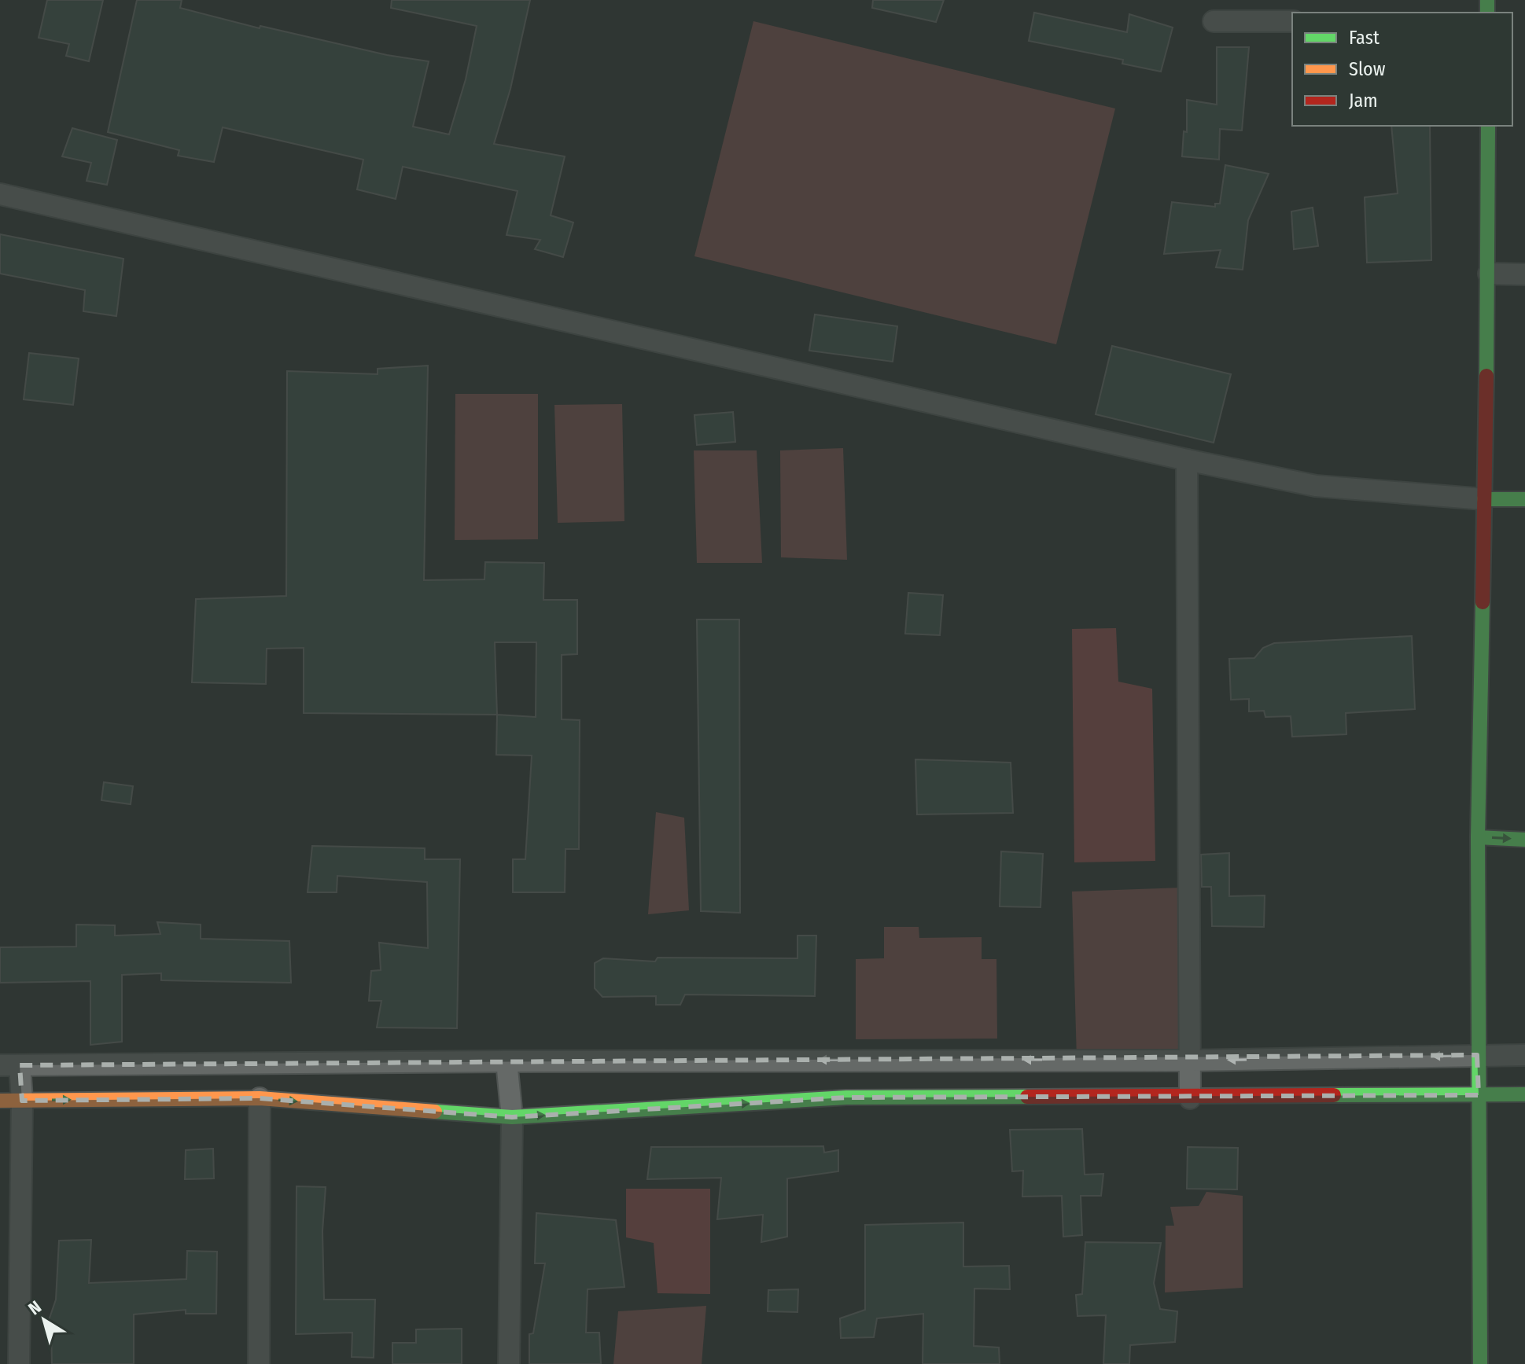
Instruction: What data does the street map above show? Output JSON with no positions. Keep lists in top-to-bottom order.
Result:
{
  "legend": ["Fast", "Slow", "Jam"],
  "north": "top left"
}
